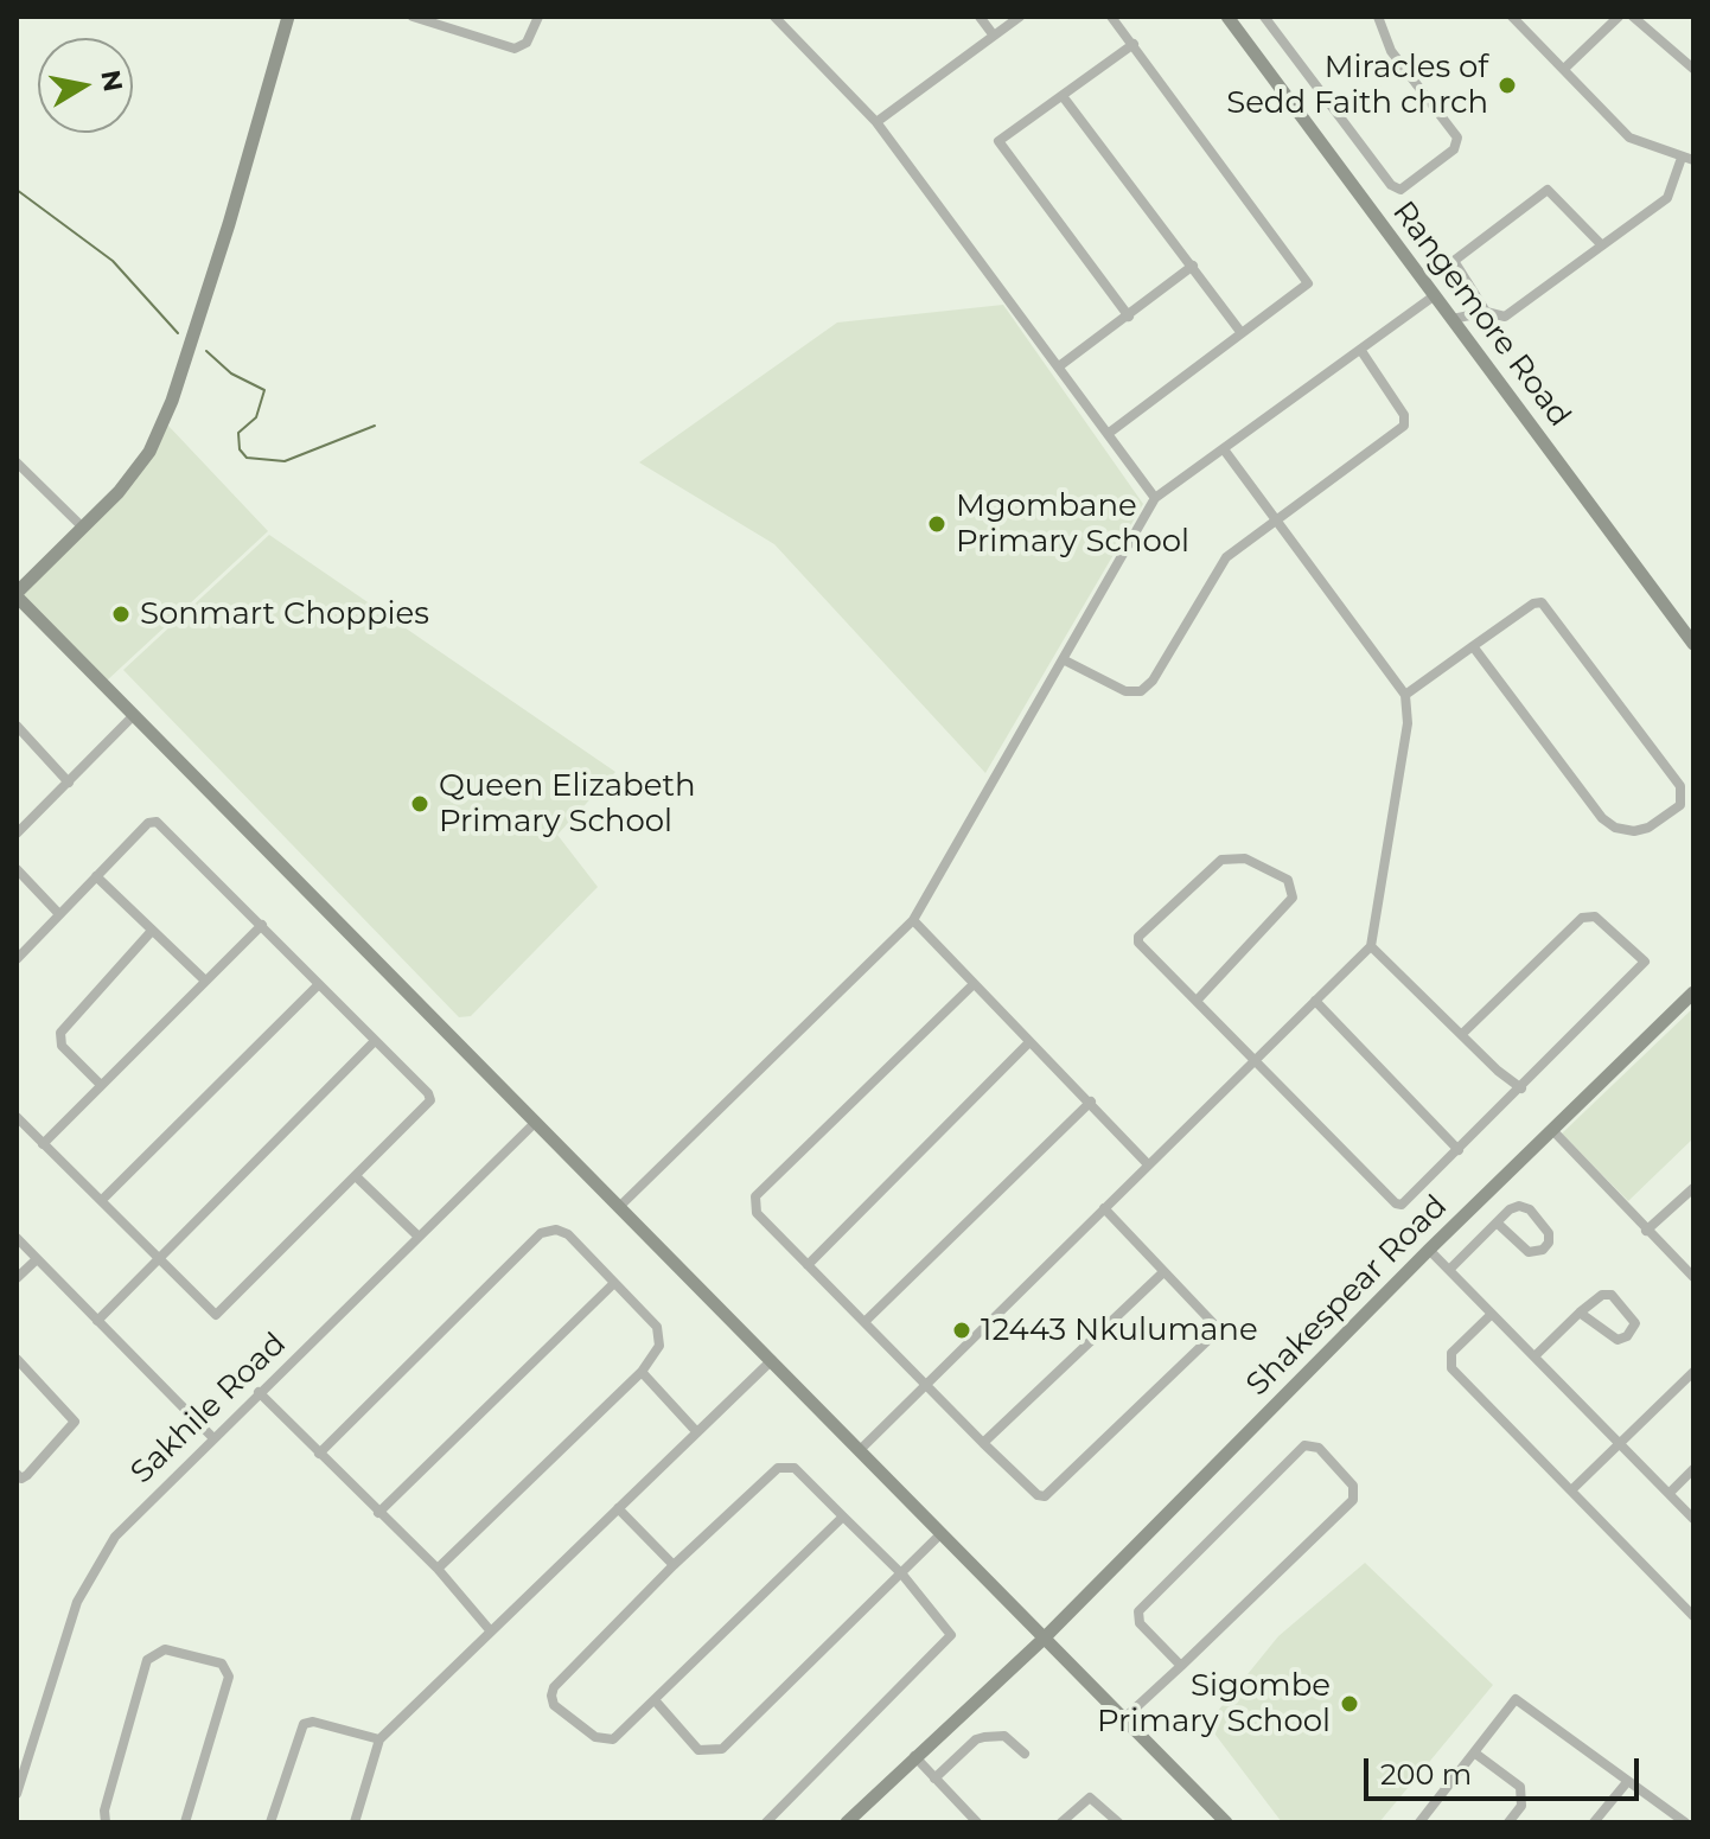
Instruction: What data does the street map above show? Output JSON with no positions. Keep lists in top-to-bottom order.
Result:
{
  "streets": {
    "street": ["Rangemore Road", "Shakespear Road", "Sakhile Road"]
  },
  "places": [
    "Miracles of Sedd Faith chrch",
    "Mgombane Primary School",
    "Sonmart Choppies",
    "Queen Elizabeth Primary School",
    "12443 Nkulumane",
    "Sigombe Primary School"
  ],
  "scale_bar": "200 m",
  "north": "right"
}
